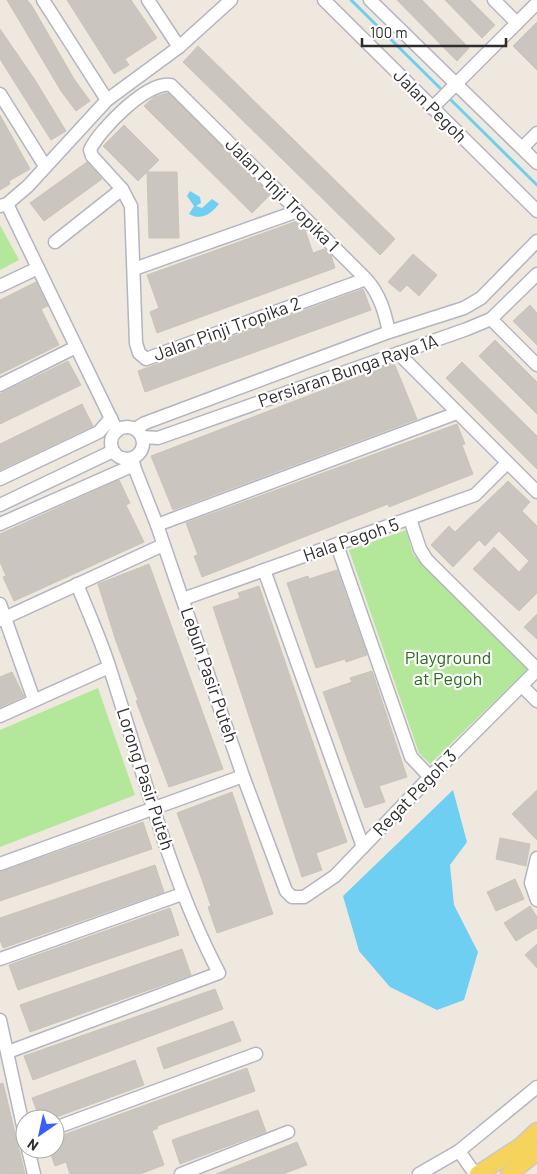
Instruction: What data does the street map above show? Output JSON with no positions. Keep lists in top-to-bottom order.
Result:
{
  "streets": {
    "street": [
      "Jalan Pegoh",
      "Jalan Pinji Tropika 1",
      "Jalan Pinji Tropika 2",
      "Persiaran Bunga Raya 1A",
      "Hala Pegoh 5",
      "Lebuh Pasir Puteh",
      "Lorong Pasir Puteh",
      "Regat Pegoh 3"
    ]
  },
  "crossings": [
    ["Jalan Pinji Tropika 1", "Jalan Pinji Tropika 2"],
    ["Persiaran Bunga Raya 1A", "Lebuh Pasir Puteh"],
    ["Hala Pegoh 5", "Lebuh Pasir Puteh"],
    ["Lebuh Pasir Puteh", "Regat Pegoh 3"]
  ],
  "parks": ["Playground at Pegoh"],
  "scale_bar": "100 m",
  "north": "bottom left"
}
